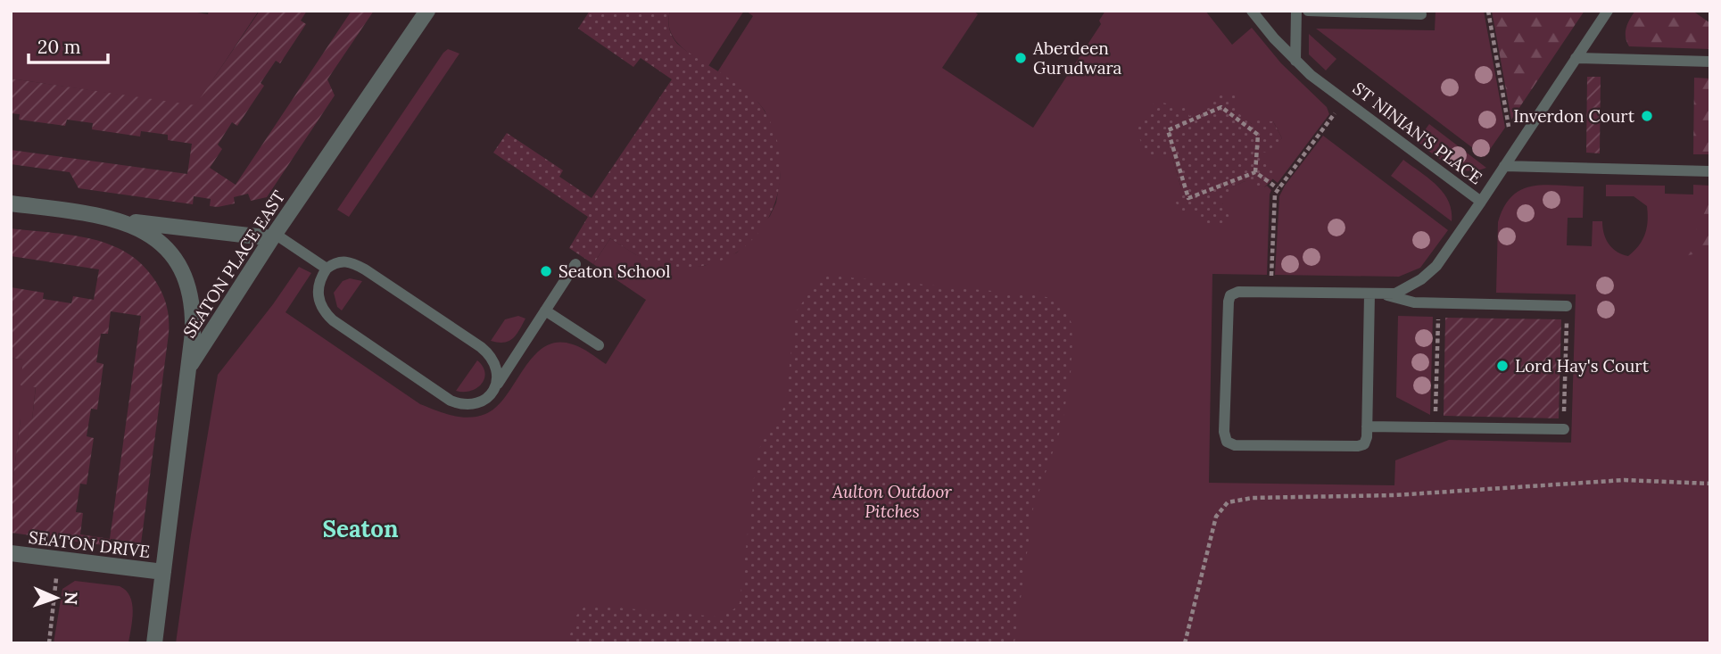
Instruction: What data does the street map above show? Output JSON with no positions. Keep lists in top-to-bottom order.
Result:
{
  "streets": {
    "street": ["SEATON PLACE EAST", "SEATON DRIVE"],
    "lane": ["ST NINIAN'S PLACE"]
  },
  "crossings": [
    ["SEATON PLACE EAST", "SEATON DRIVE"]
  ],
  "districts": ["Seaton"],
  "parks": ["Aulton Outdoor Pitches"],
  "places": [
    "Aberdeen Gurudwara",
    "Inverdon Court",
    "Seaton School",
    "Lord Hay's Court"
  ],
  "scale_bar": "20 m",
  "north": "right"
}
